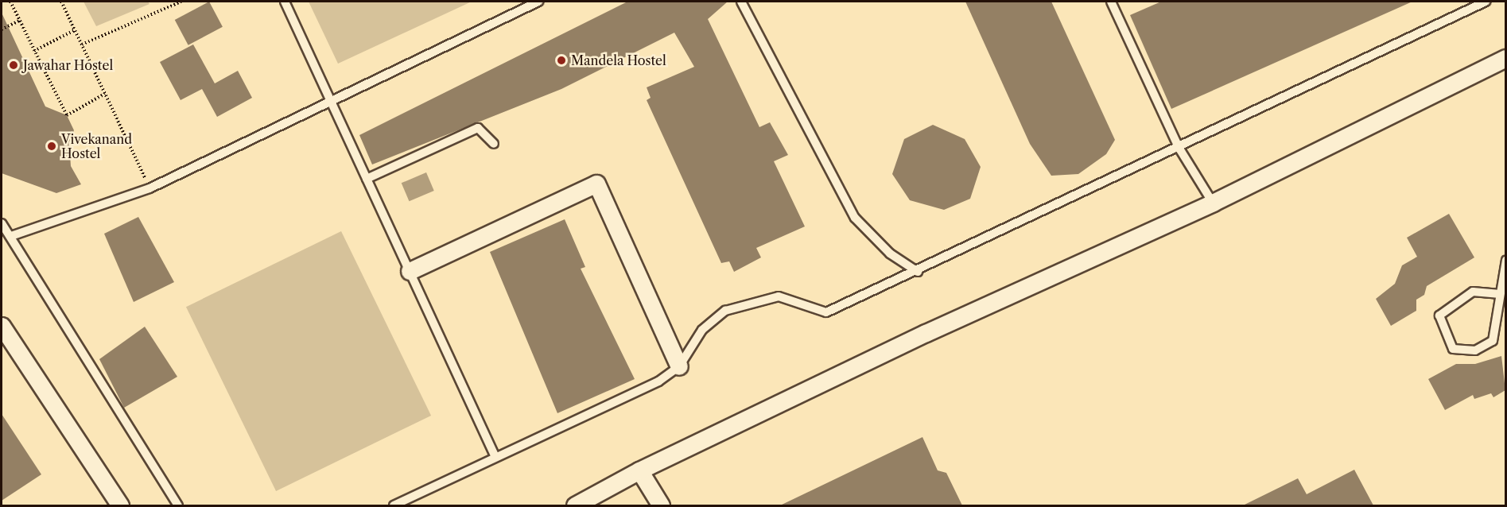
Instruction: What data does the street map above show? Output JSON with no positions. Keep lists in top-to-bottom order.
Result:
{
  "places": ["Mandela Hostel", "Jawahar Hostel", "Vivekanand Hostel"]
}
